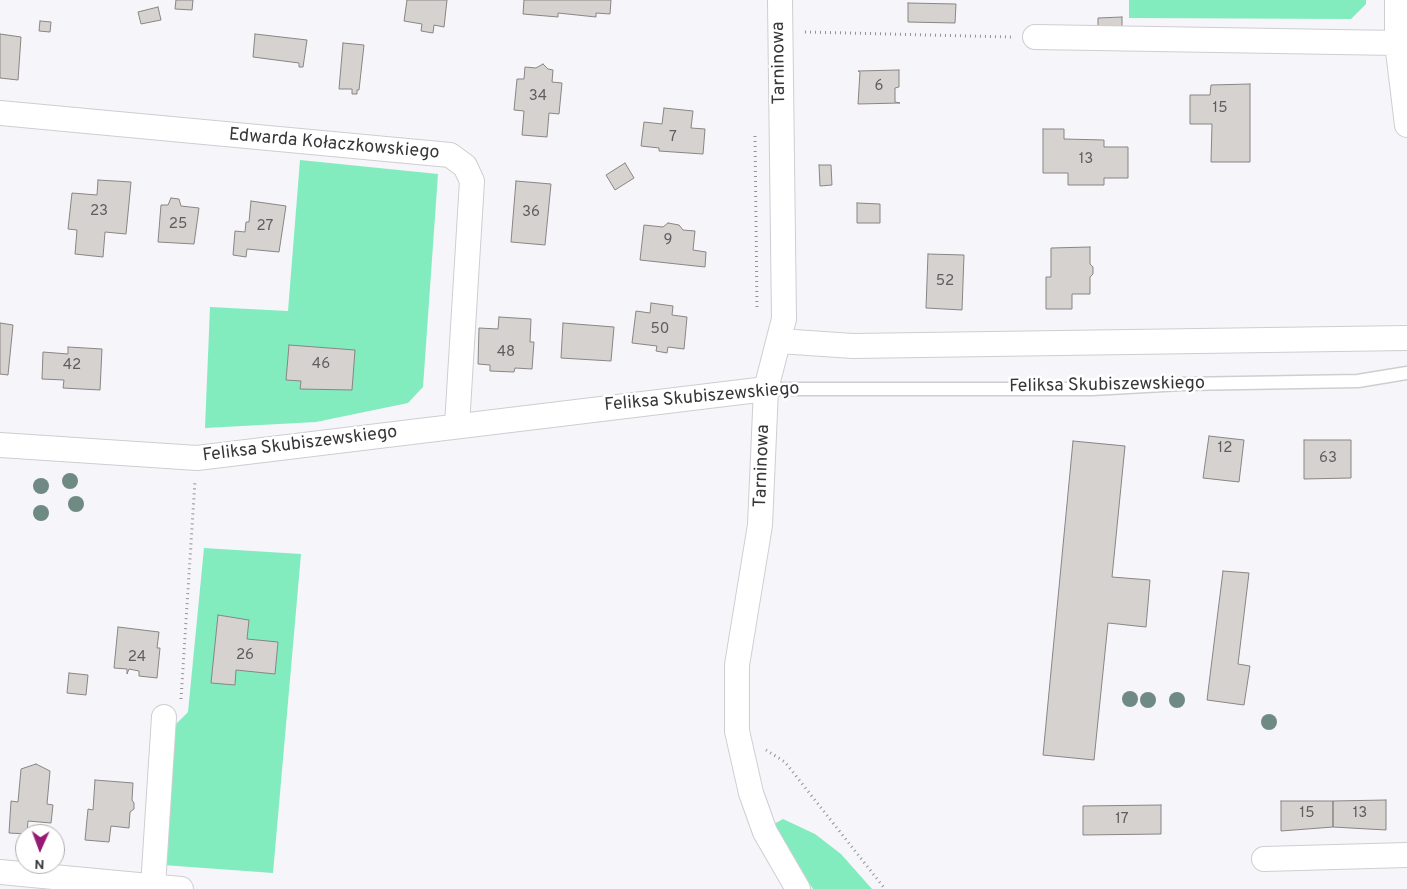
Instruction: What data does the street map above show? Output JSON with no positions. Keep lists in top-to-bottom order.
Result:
{
  "streets": {
    "street": ["Tarninowa", "Edwarda Kołaczkowskiego", "Feliksa Skubiszewskiego"]
  },
  "crossings": [
    ["Tarninowa", "Feliksa Skubiszewskiego"],
    ["Edwarda Kołaczkowskiego", "Feliksa Skubiszewskiego"]
  ],
  "house_numbers": [
    "6",
    "34",
    "15",
    "7",
    "13",
    "23",
    "36",
    "25",
    "27",
    "9",
    "52",
    "50",
    "48",
    "46",
    "42",
    "12",
    "63",
    "26",
    "24",
    "15",
    "13",
    "17"
  ],
  "north": "bottom"
}
